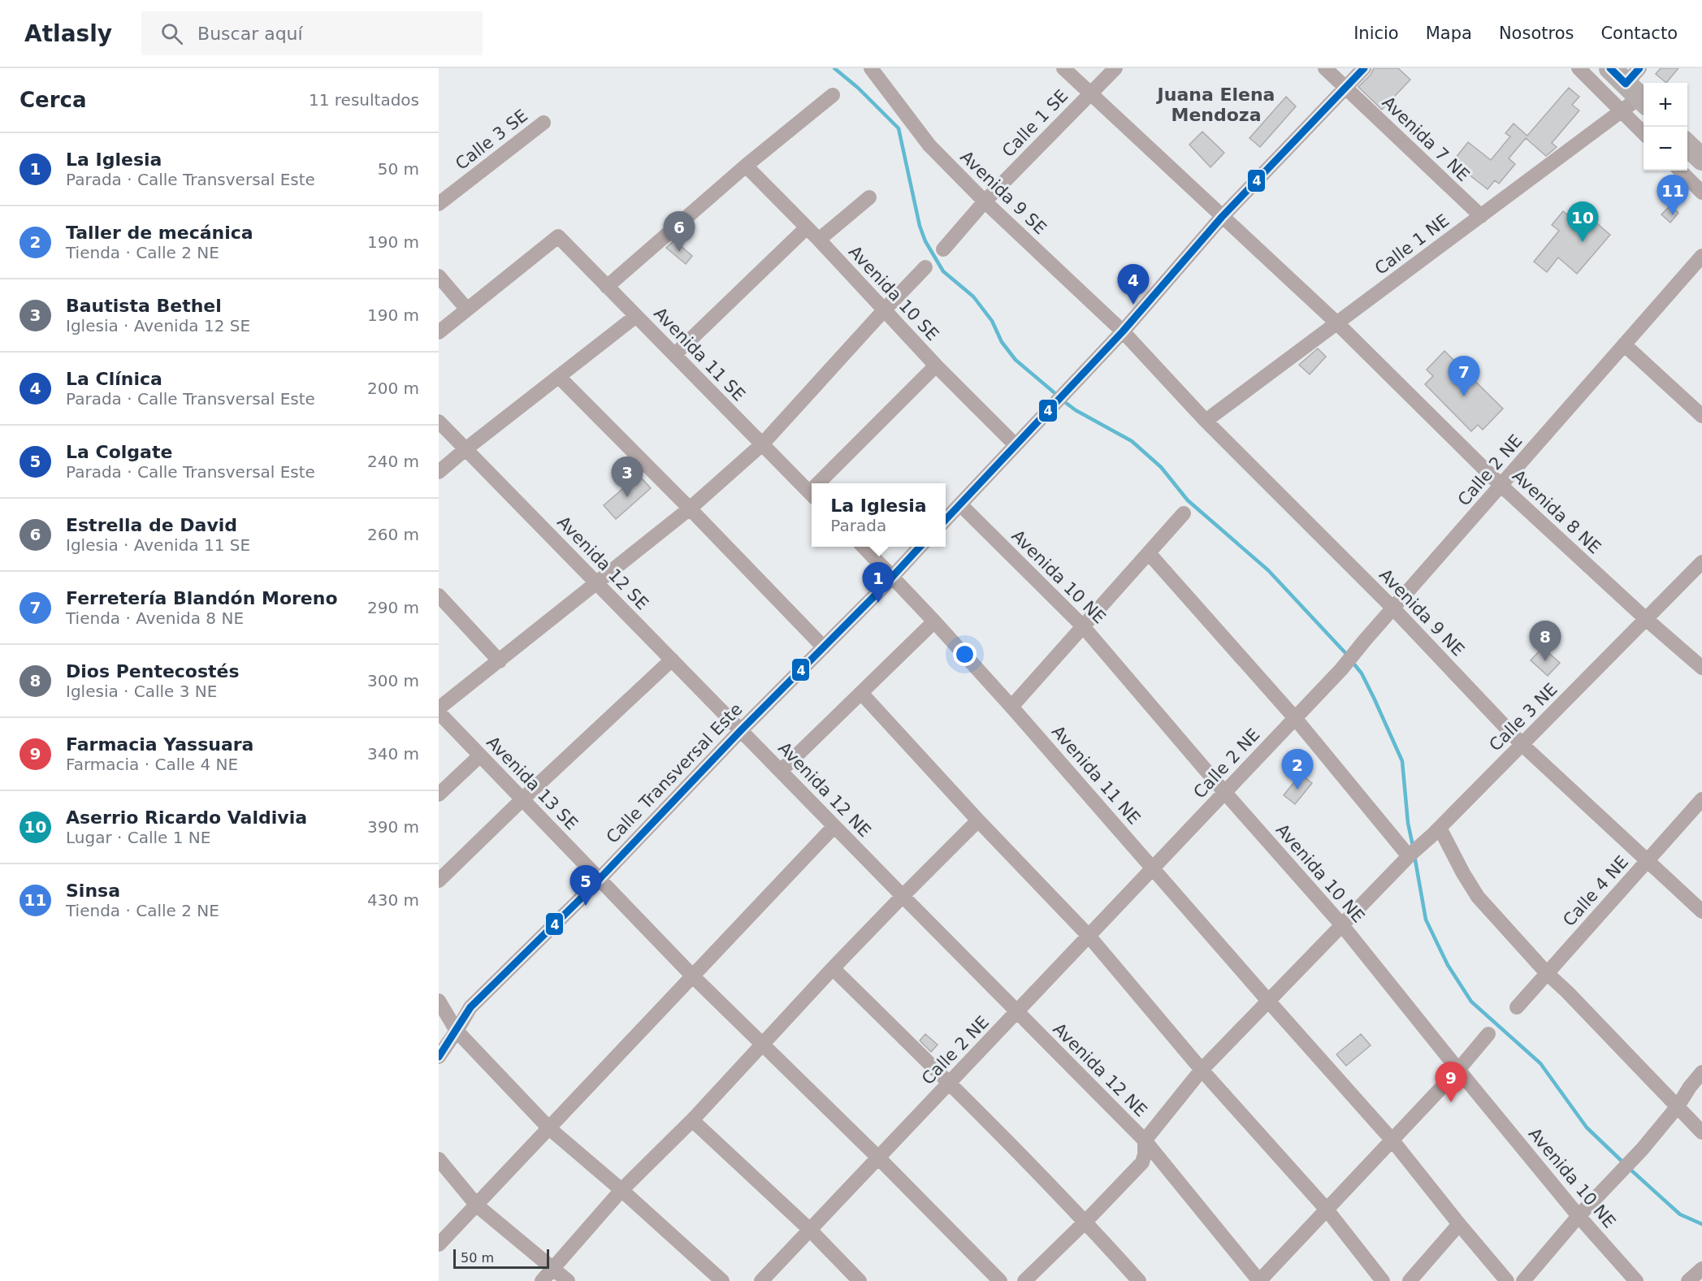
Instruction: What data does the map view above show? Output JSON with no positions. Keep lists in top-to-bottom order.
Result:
{
  "streets": {
    "street": [
      "Calle 1 SE",
      "Avenida 7 NE",
      "Calle 3 SE",
      "Avenida 9 SE",
      "Calle 1 NE",
      "Avenida 10 SE",
      "Avenida 11 SE",
      "Calle 2 NE",
      "Avenida 8 NE",
      "Avenida 12 SE",
      "Avenida 10 NE",
      "Avenida 9 NE",
      "Calle 3 NE",
      "Calle Transversal Este",
      "Avenida 11 NE",
      "Avenida 13 SE",
      "Avenida 12 NE",
      "Calle 4 NE"
    ]
  },
  "crossings": [
    ["Calle 1 SE", "Avenida 9 SE"],
    ["Calle 1 SE", "Avenida 8 NE"],
    ["Avenida 7 NE", "Calle 1 NE"],
    ["Avenida 9 SE", "Avenida 9 NE"],
    ["Calle 1 NE", "Avenida 8 NE"],
    ["Calle 1 NE", "Avenida 9 NE"],
    ["Calle 2 NE", "Avenida 8 NE"],
    ["Calle 2 NE", "Avenida 10 NE"],
    ["Calle 2 NE", "Avenida 9 NE"],
    ["Calle 2 NE", "Avenida 11 NE"],
    ["Calle 2 NE", "Avenida 13 SE"],
    ["Calle 2 NE", "Avenida 12 NE"],
    ["Avenida 8 NE", "Calle 3 NE"],
    ["Avenida 12 SE", "Calle Transversal Este"],
    ["Avenida 12 SE", "Avenida 12 NE"],
    ["Avenida 10 NE", "Calle 3 NE"],
    ["Avenida 9 NE", "Calle 3 NE"],
    ["Avenida 9 NE", "Calle 4 NE"],
    ["Calle 3 NE", "Avenida 11 NE"],
    ["Calle 3 NE", "Avenida 12 NE"],
    ["Calle Transversal Este", "Avenida 11 NE"],
    ["Calle Transversal Este", "Avenida 13 SE"],
    ["Calle Transversal Este", "Avenida 12 NE"]
  ],
  "districts": ["Juana Elena Mendoza"],
  "lines": ["transit line 4"],
  "scale_bar": "50 m",
  "page": {
    "header": "Atlasly",
    "search": "Buscar aquí",
    "nav": [
      "Inicio",
      "Mapa",
      "Nosotros",
      "Contacto"
    ],
    "heading": ["Cerca", "11 resultados"],
    "map_buttons": ["+", "−"],
    "list": [
      {
        "mark": "1",
        "name": "La Iglesia",
        "note": "Parada · Calle Transversal Este",
        "value": "50 m"
      },
      {
        "mark": "2",
        "name": "Taller de mecánica",
        "note": "Tienda · Calle 2 NE",
        "value": "190 m"
      },
      {
        "mark": "3",
        "name": "Bautista Bethel",
        "note": "Iglesia · Avenida 12 SE",
        "value": "190 m"
      },
      {
        "mark": "4",
        "name": "La Clínica",
        "note": "Parada · Calle Transversal Este",
        "value": "200 m"
      },
      {
        "mark": "5",
        "name": "La Colgate",
        "note": "Parada · Calle Transversal Este",
        "value": "240 m"
      },
      {
        "mark": "6",
        "name": "Estrella de David",
        "note": "Iglesia · Avenida 11 SE",
        "value": "260 m"
      },
      {
        "mark": "7",
        "name": "Ferretería Blandón Moreno",
        "note": "Tienda · Avenida 8 NE",
        "value": "290 m"
      },
      {
        "mark": "8",
        "name": "Dios Pentecostés",
        "note": "Iglesia · Calle 3 NE",
        "value": "300 m"
      },
      {
        "mark": "9",
        "name": "Farmacia Yassuara",
        "note": "Farmacia · Calle 4 NE",
        "value": "340 m"
      },
      {
        "mark": "10",
        "name": "Aserrio Ricardo Valdivia",
        "note": "Lugar · Calle 1 NE",
        "value": "390 m"
      },
      {
        "mark": "11",
        "name": "Sinsa",
        "note": "Tienda · Calle 2 NE",
        "value": "430 m"
      }
    ],
    "pins": [
      "11",
      "10",
      "6",
      "4",
      "7",
      "3",
      "1",
      "8",
      "2",
      "5",
      "9"
    ],
    "popup": ["La Iglesia", "Parada"],
    "scale": "50 m"
  }
}
